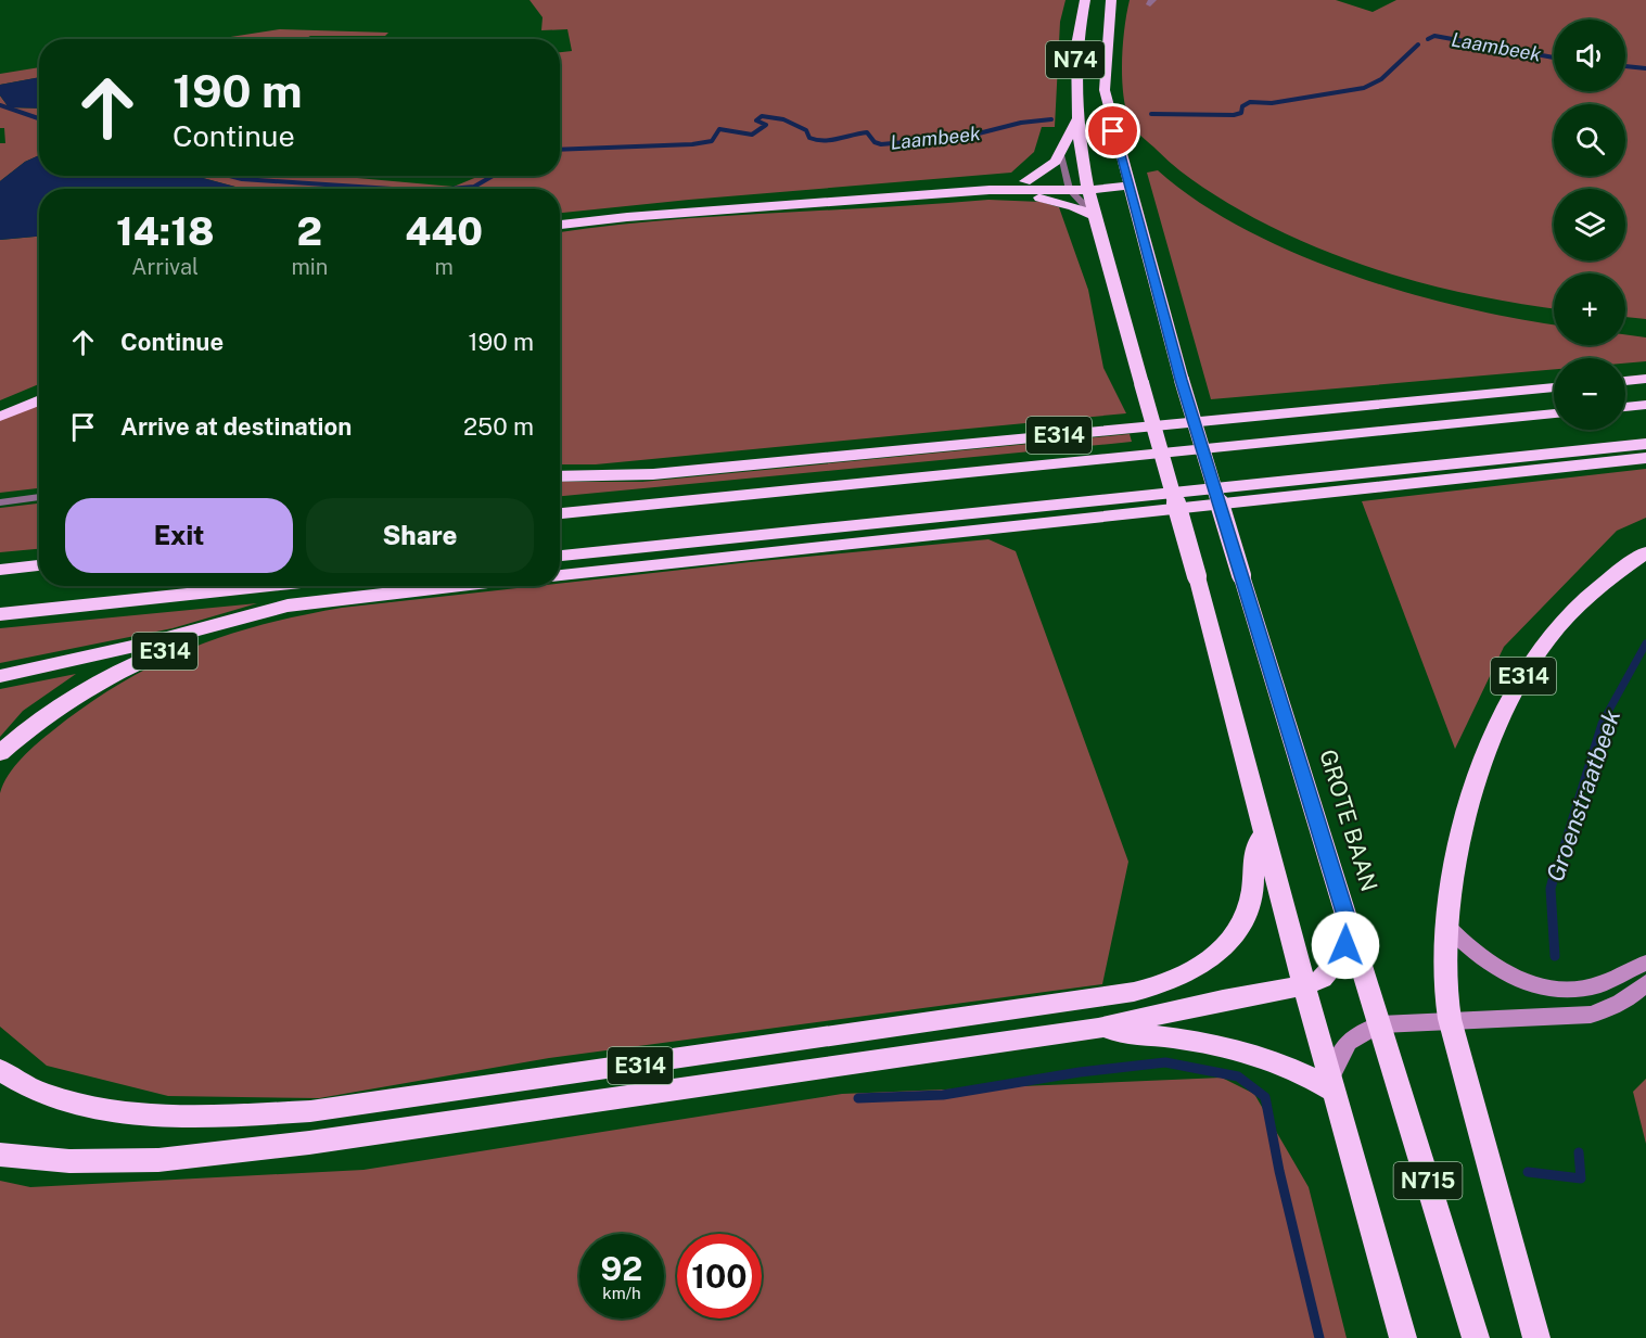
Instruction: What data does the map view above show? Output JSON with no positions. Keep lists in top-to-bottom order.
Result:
{
  "streets": {
    "highway": [
      "N74",
      "E314",
      "GROTE BAAN",
      "N715"
    ]
  },
  "crossings": [
    ["N74", "GROTE BAAN"],
    ["N74", "N715"],
    ["E314", "GROTE BAAN"],
    ["E314", "N715"]
  ],
  "water": ["Laambeek", "Groenstraatbeek"],
  "page": {
    "map_buttons": ["+", "−"],
    "turn": ["190 m", "Continue"],
    "eta": [
      "14:18",
      "Arrival",
      "2",
      "min",
      "440",
      "m"
    ],
    "list": [
      {
        "name": "Continue",
        "value": "190 m"
      },
      {
        "name": "Arrive at destination",
        "value": "250 m"
      }
    ],
    "buttons": ["Exit", "Share"],
    "speed": "92 km/h",
    "limit": "100"
  }
}
